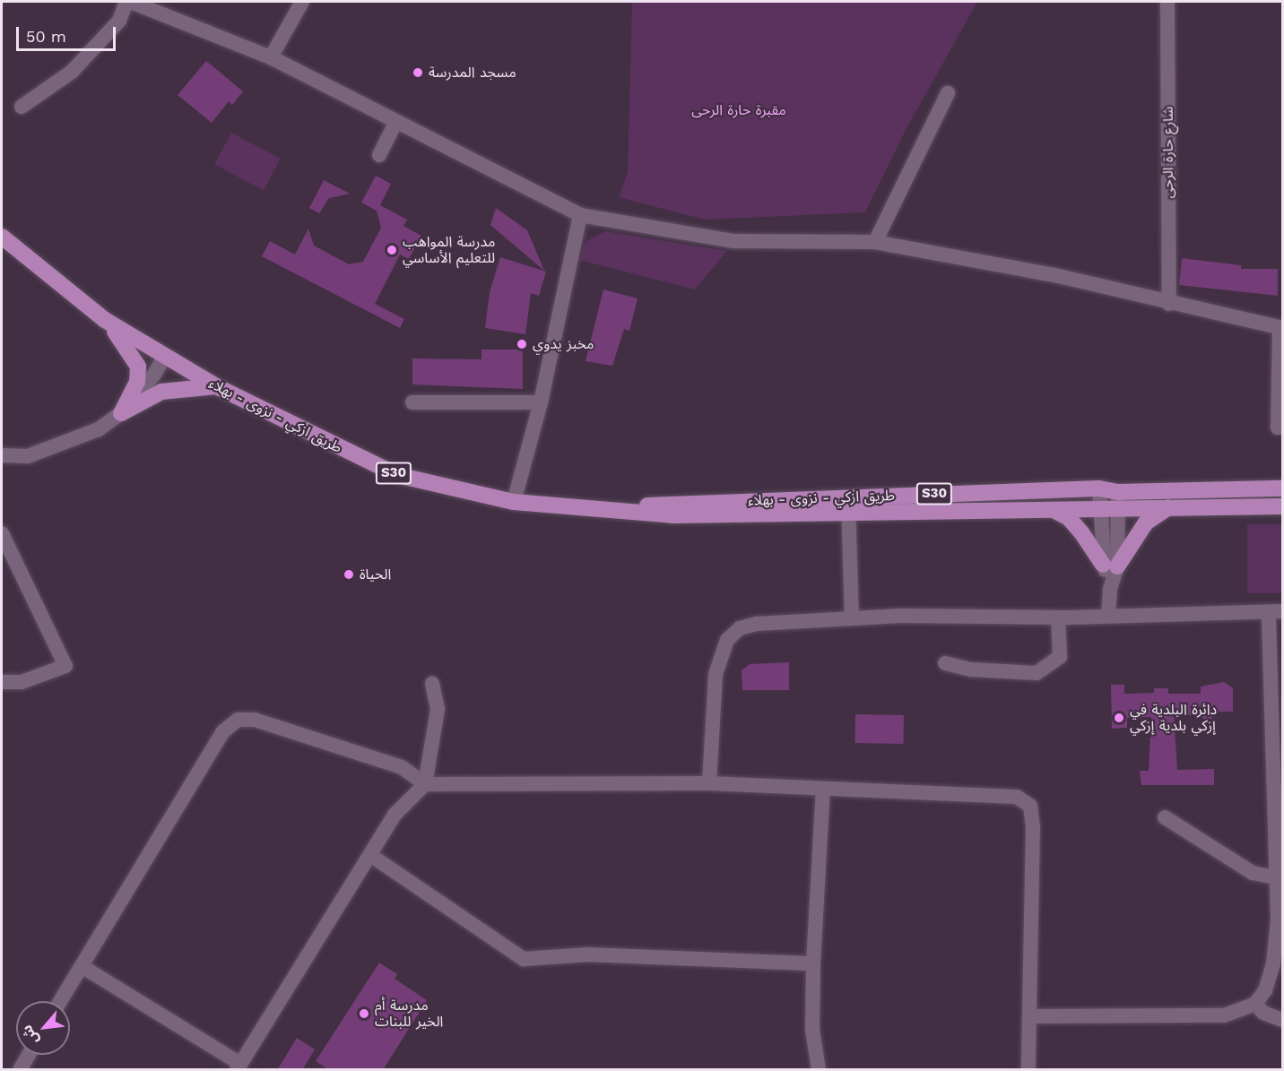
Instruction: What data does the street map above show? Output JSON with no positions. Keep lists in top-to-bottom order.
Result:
{
  "streets": {
    "main road": ["طريق ازكي - نزوى - بهلاء", "S30"],
    "street": ["شارع حارة الرحى"]
  },
  "parks": ["مقبرة حارة الرحى"],
  "places": [
    "مسجد المدرسة",
    "مدرسة المواهب للتعليم الأساسي",
    "مخبز يدوي",
    "الحياة",
    "دائرة البلدية في إزكي بلدية إزكي",
    "مدرسة أم الخير للبنات"
  ],
  "scale_bar": "50 m",
  "north": "bottom left"
}
